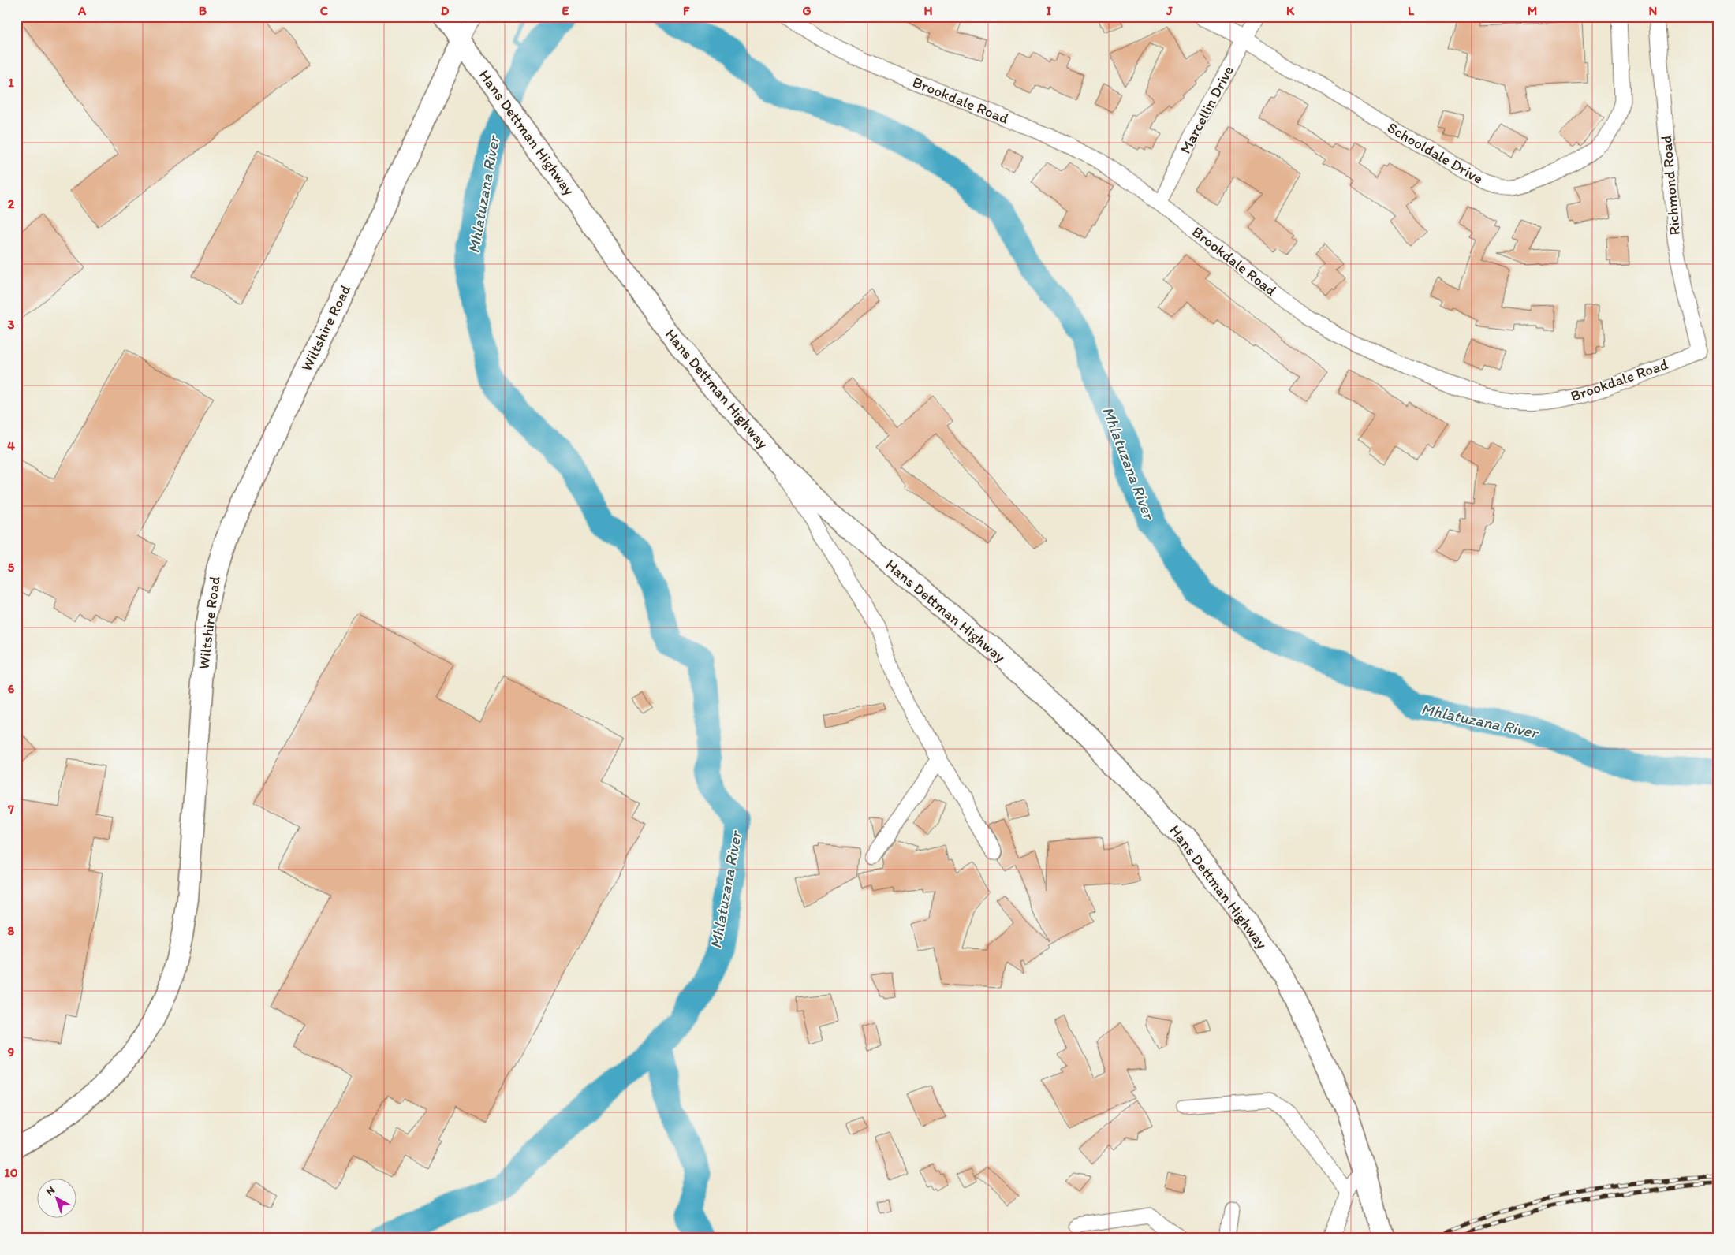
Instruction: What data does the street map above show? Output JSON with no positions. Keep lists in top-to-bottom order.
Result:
{
  "streets": {
    "street": [
      "Brookdale Road",
      "Marcellin Drive",
      "Hans Dettman Highway",
      "Schooldale Drive",
      "Richmond Road",
      "Wiltshire Road"
    ]
  },
  "crossings": [
    ["Brookdale Road", "Marcellin Drive"],
    ["Brookdale Road", "Richmond Road"],
    ["Marcellin Drive", "Schooldale Drive"],
    ["Hans Dettman Highway", "Wiltshire Road"]
  ],
  "water": ["Mhlatuzana River"],
  "north": "top left",
  "grid": {
    "columns": [
      "A",
      "B",
      "C",
      "D",
      "E",
      "F",
      "G",
      "H",
      "I",
      "J",
      "K",
      "L",
      "M",
      "N"
    ],
    "rows": [
      "1",
      "2",
      "3",
      "4",
      "5",
      "6",
      "7",
      "8",
      "9",
      "10"
    ]
  }
}
